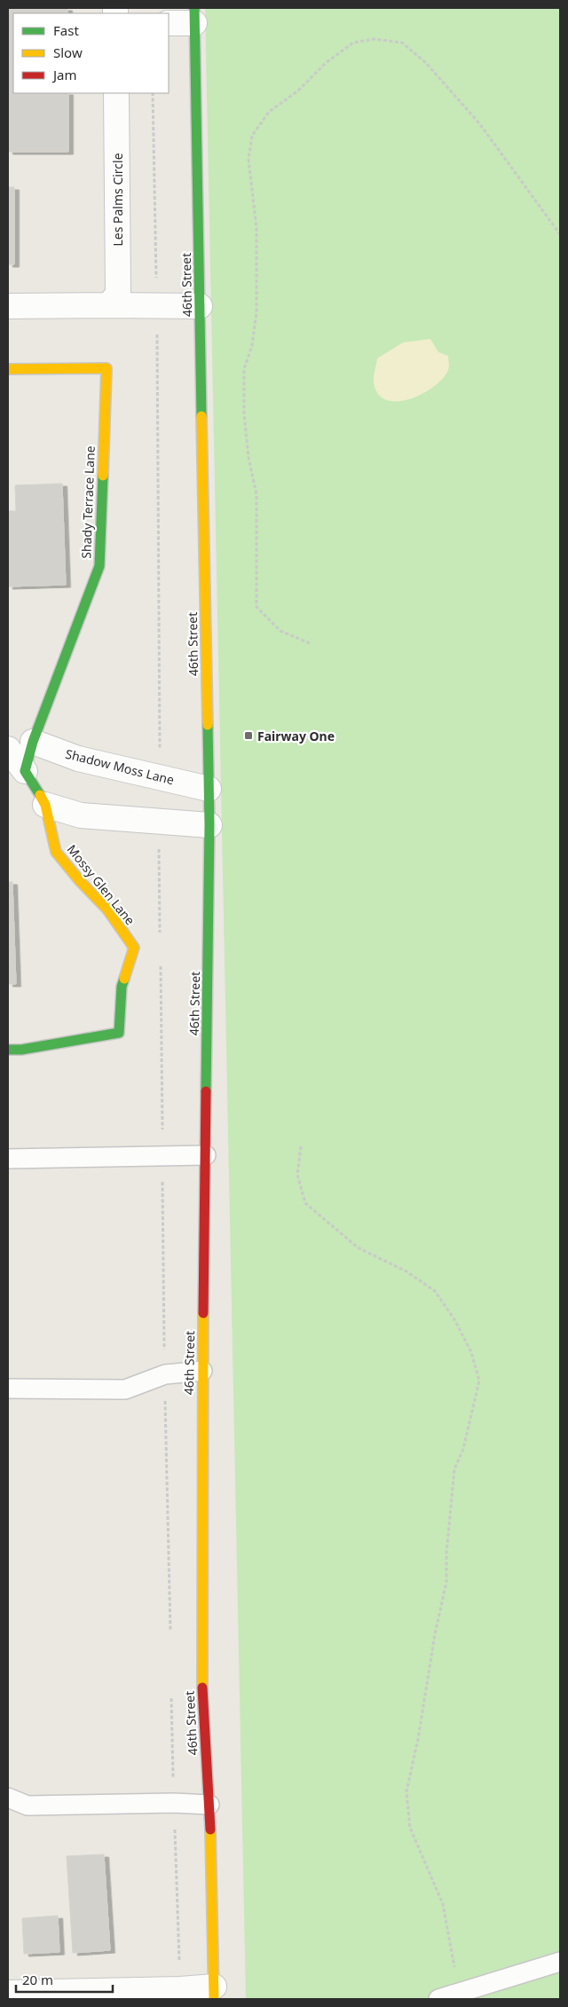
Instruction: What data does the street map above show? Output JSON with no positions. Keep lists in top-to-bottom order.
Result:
{
  "streets": {
    "street": [
      "Les Palms Circle",
      "46th Street",
      "Shady Terrace Lane",
      "Shadow Moss Lane",
      "Mossy Glen Lane"
    ]
  },
  "crossings": [
    ["46th Street", "Shadow Moss Lane"],
    ["Shady Terrace Lane", "Shadow Moss Lane"]
  ],
  "places": {
    "transit": ["Fairway One"]
  },
  "legend": ["Fast", "Slow", "Jam"],
  "scale_bar": "20 m"
}
